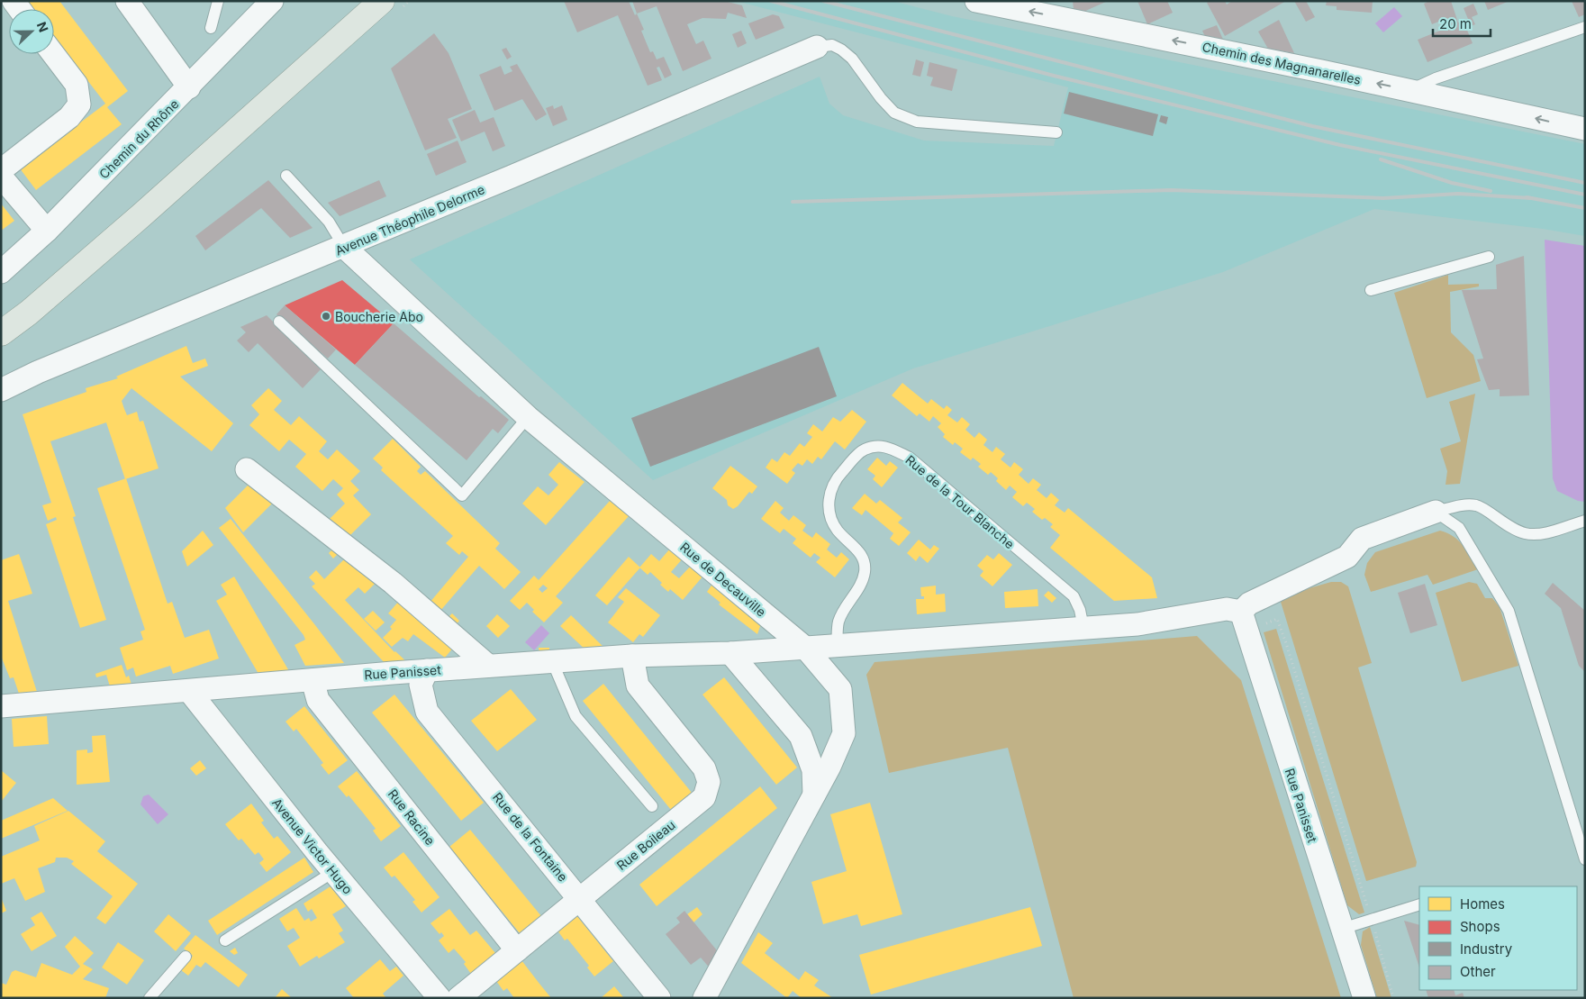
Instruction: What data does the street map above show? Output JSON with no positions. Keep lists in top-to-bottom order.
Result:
{
  "streets": {
    "street": [
      "Chemin des Magnanarelles",
      "Chemin du Rhône",
      "Avenue Théophile Delorme",
      "Rue de Decauville",
      "Rue Panisset",
      "Rue Racine",
      "Rue de la Fontaine",
      "Rue Boileau",
      "Avenue Victor Hugo"
    ],
    "lane": ["Rue de la Tour Blanche"]
  },
  "crossings": [
    ["Avenue Théophile Delorme", "Rue de Decauville"],
    ["Rue de la Tour Blanche", "Rue Panisset"],
    ["Rue de Decauville", "Rue Panisset"],
    ["Rue Panisset", "Rue Racine"],
    ["Rue Panisset", "Rue de la Fontaine"],
    ["Rue Panisset", "Rue Boileau"],
    ["Rue Panisset", "Avenue Victor Hugo"],
    ["Rue Racine", "Rue Boileau"],
    ["Rue de la Fontaine", "Rue Boileau"]
  ],
  "one_way": ["Chemin des Magnanarelles"],
  "places": ["Boucherie Abo"],
  "legend": [
    "Homes",
    "Shops",
    "Industry",
    "Other"
  ],
  "scale_bar": "20 m",
  "north": "right"
}
